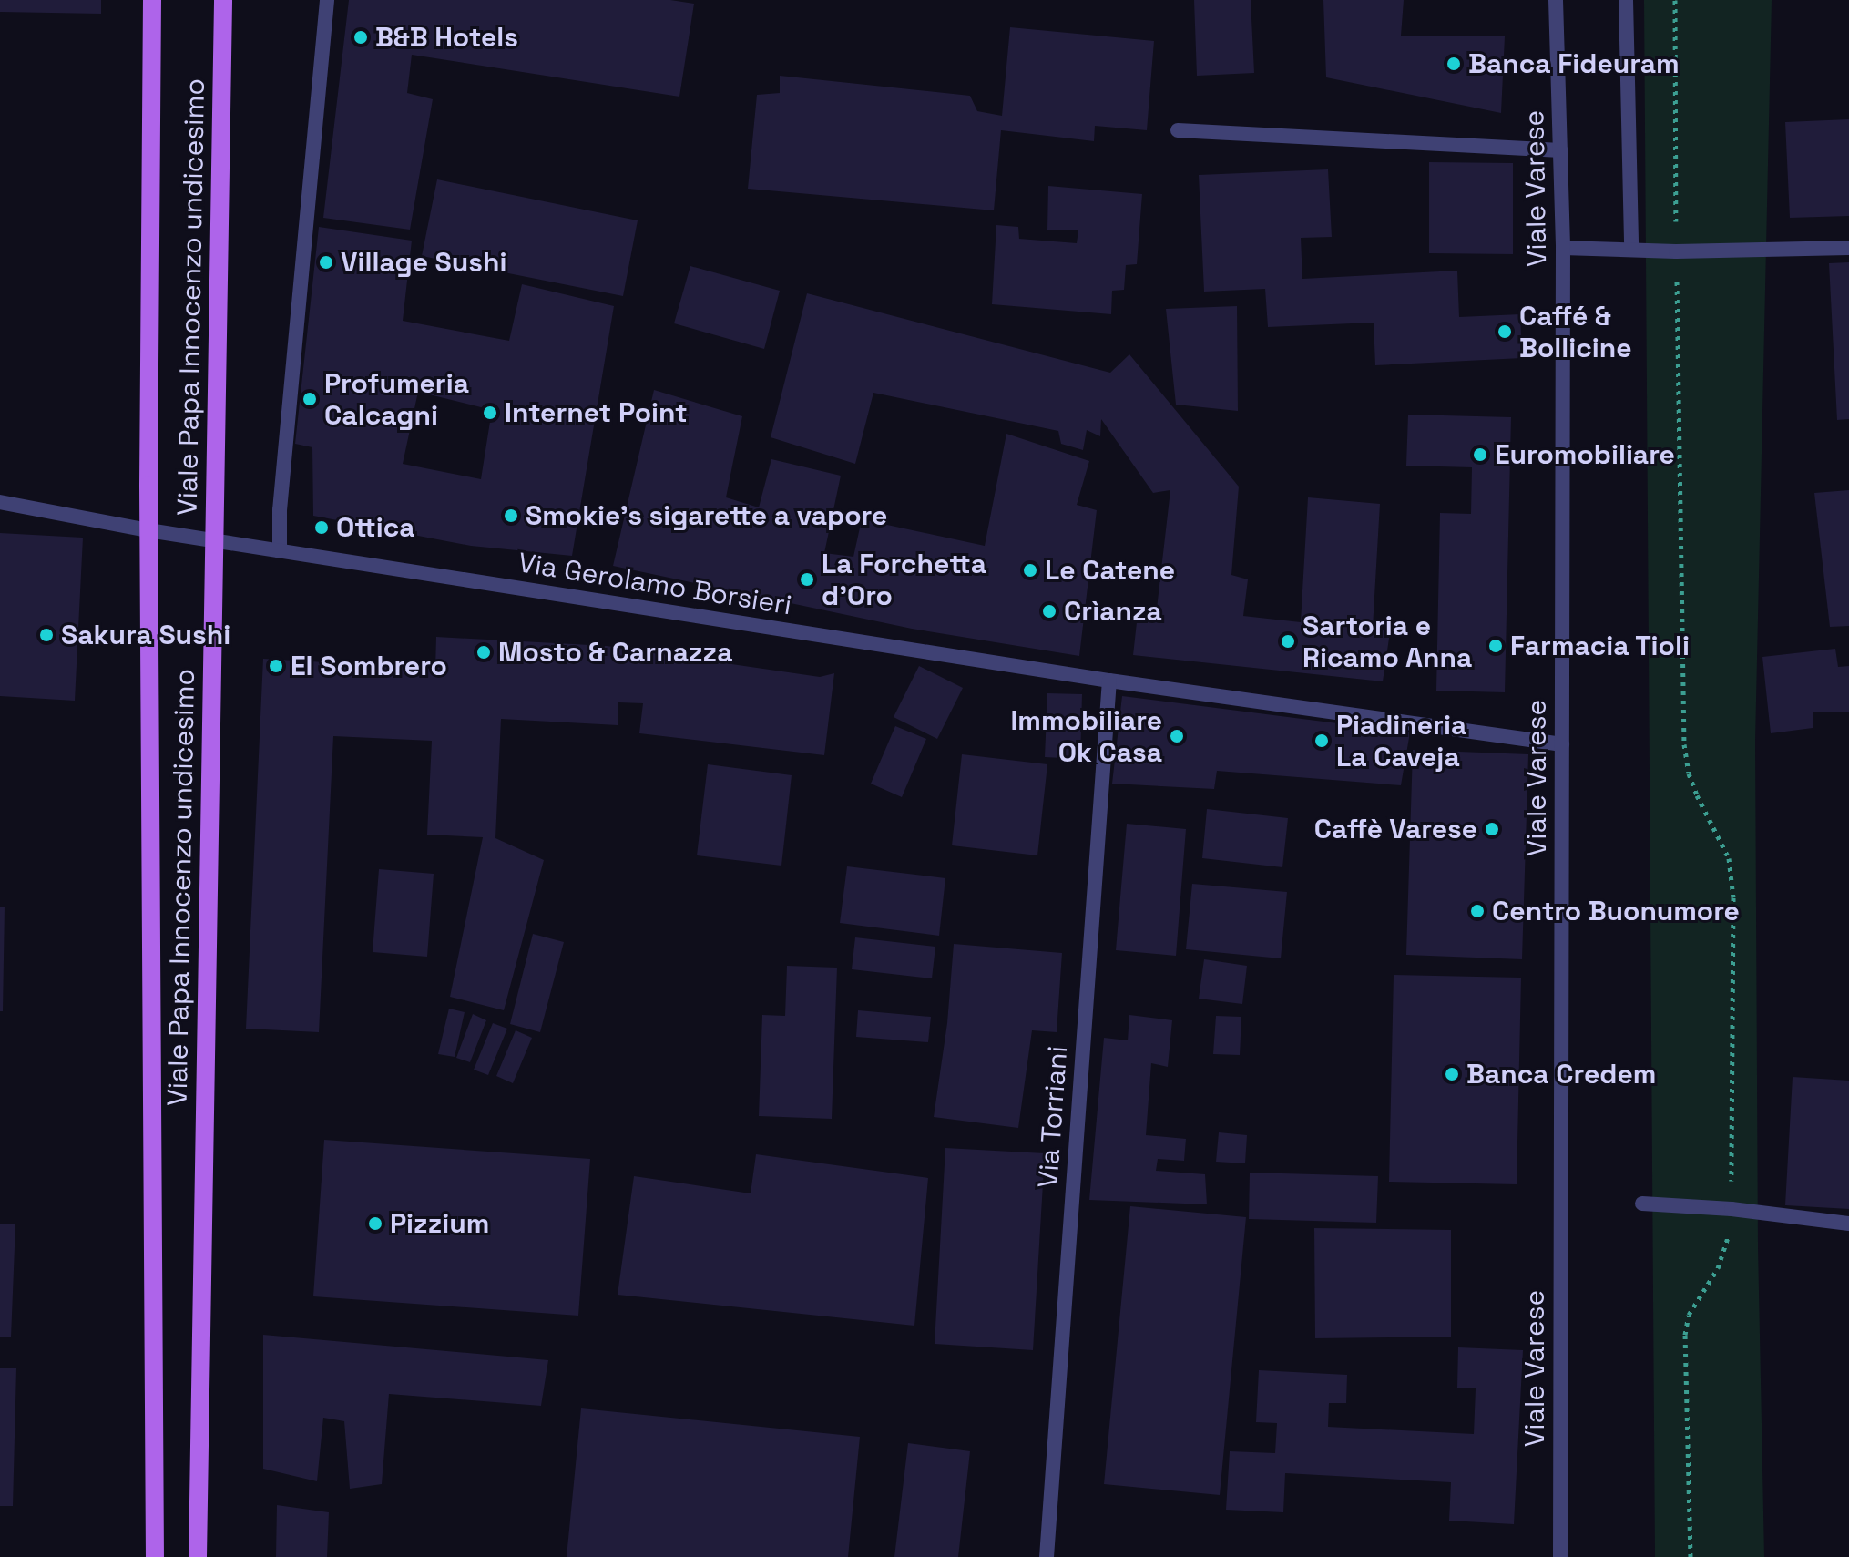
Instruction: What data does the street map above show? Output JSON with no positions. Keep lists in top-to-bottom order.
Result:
{
  "streets": {
    "main road": ["Viale Papa Innocenzo undicesimo"],
    "street": ["Viale Varese", "Via Gerolamo Borsieri", "Via Torriani"]
  },
  "crossings": [
    ["Viale Varese", "Via Gerolamo Borsieri"],
    ["Viale Papa Innocenzo undicesimo", "Via Gerolamo Borsieri"],
    ["Via Gerolamo Borsieri", "Via Torriani"]
  ],
  "places": [
    "B&B Hotels",
    "Banca Fideuram",
    "Village Sushi",
    "Caffé & Bollicine",
    "Profumeria Calcagni",
    "Internet Point",
    "Euromobiliare",
    "Smokie's sigarette a vapore",
    "Ottica",
    "Le Catene",
    "La Forchetta d'Oro",
    "Crìanza",
    "Sakura Sushi",
    "Sartoria e Ricamo Anna",
    "Farmacia Tioli",
    "Mosto & Carnazza",
    "El Sombrero",
    "Immobiliare Ok Casa",
    "Piadineria La Caveja",
    "Caffè Varese",
    "Centro Buonumore",
    "Banca Credem",
    "Pizzium"
  ]
}
